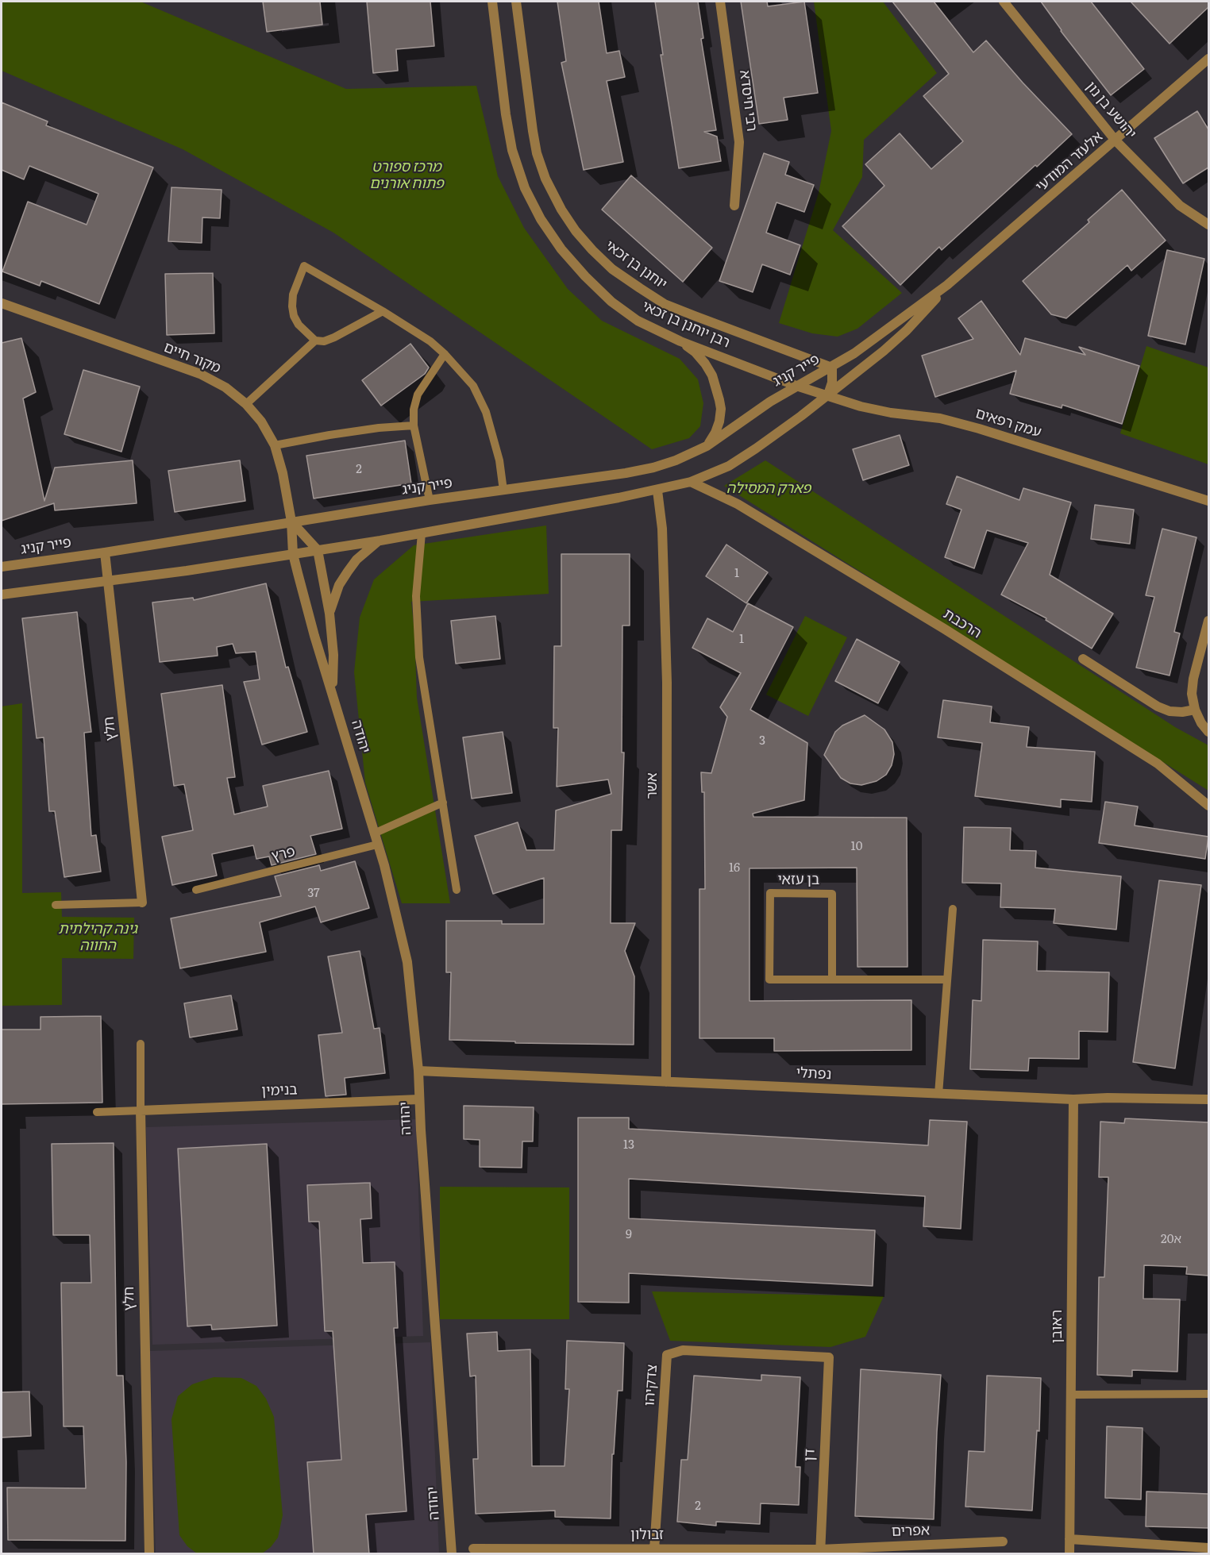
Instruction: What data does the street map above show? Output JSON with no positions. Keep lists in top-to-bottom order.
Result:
{
  "streets": {
    "street": [
      "רבי חיסדא",
      "יהושע בן נון",
      "אלעזר המודעי",
      "יוחנן בן זכאי",
      "רבן יוחנן בן זכאי",
      "מקור חיים",
      "פייר קניג",
      "עמק רפאים",
      "הרכבת",
      "חלץ",
      "יהודה",
      "אשר",
      "נפתלי",
      "בנימין",
      "ראובן",
      "צדקיהו",
      "דן",
      "אפרים",
      "זבולון"
    ],
    "lane": ["פרץ", "בן עזאי"]
  },
  "crossings": [
    ["יהושע בן נון", "אלעזר המודעי"],
    ["אלעזר המודעי", "יוחנן בן זכאי"],
    ["אלעזר המודעי", "פייר קניג"],
    ["אלעזר המודעי", "עמק רפאים"],
    ["יוחנן בן זכאי", "פייר קניג"],
    ["רבן יוחנן בן זכאי", "פייר קניג"],
    ["רבן יוחנן בן זכאי", "עמק רפאים"],
    ["מקור חיים", "פייר קניג"],
    ["מקור חיים", "יהודה"],
    ["פייר קניג", "עמק רפאים"],
    ["פייר קניג", "חלץ"],
    ["פייר קניג", "יהודה"],
    ["חלץ", "בנימין"],
    ["יהודה", "פרץ"],
    ["יהודה", "נפתלי"],
    ["יהודה", "בנימין"],
    ["אשר", "נפתלי"],
    ["נפתלי", "ראובן"],
    ["צדקיהו", "דן"],
    ["צדקיהו", "זבולון"],
    ["דן", "אפרים"],
    ["דן", "זבולון"],
    ["אפרים", "זבולון"]
  ],
  "parks": ["מרכז ספורט פתוח אורנים", "פארק המסילה", "גינה קהילתית החווה"],
  "house_numbers": [
    "2",
    "1",
    "1",
    "3",
    "10",
    "16",
    "37",
    "13",
    "9",
    "20א",
    "2"
  ]
}
